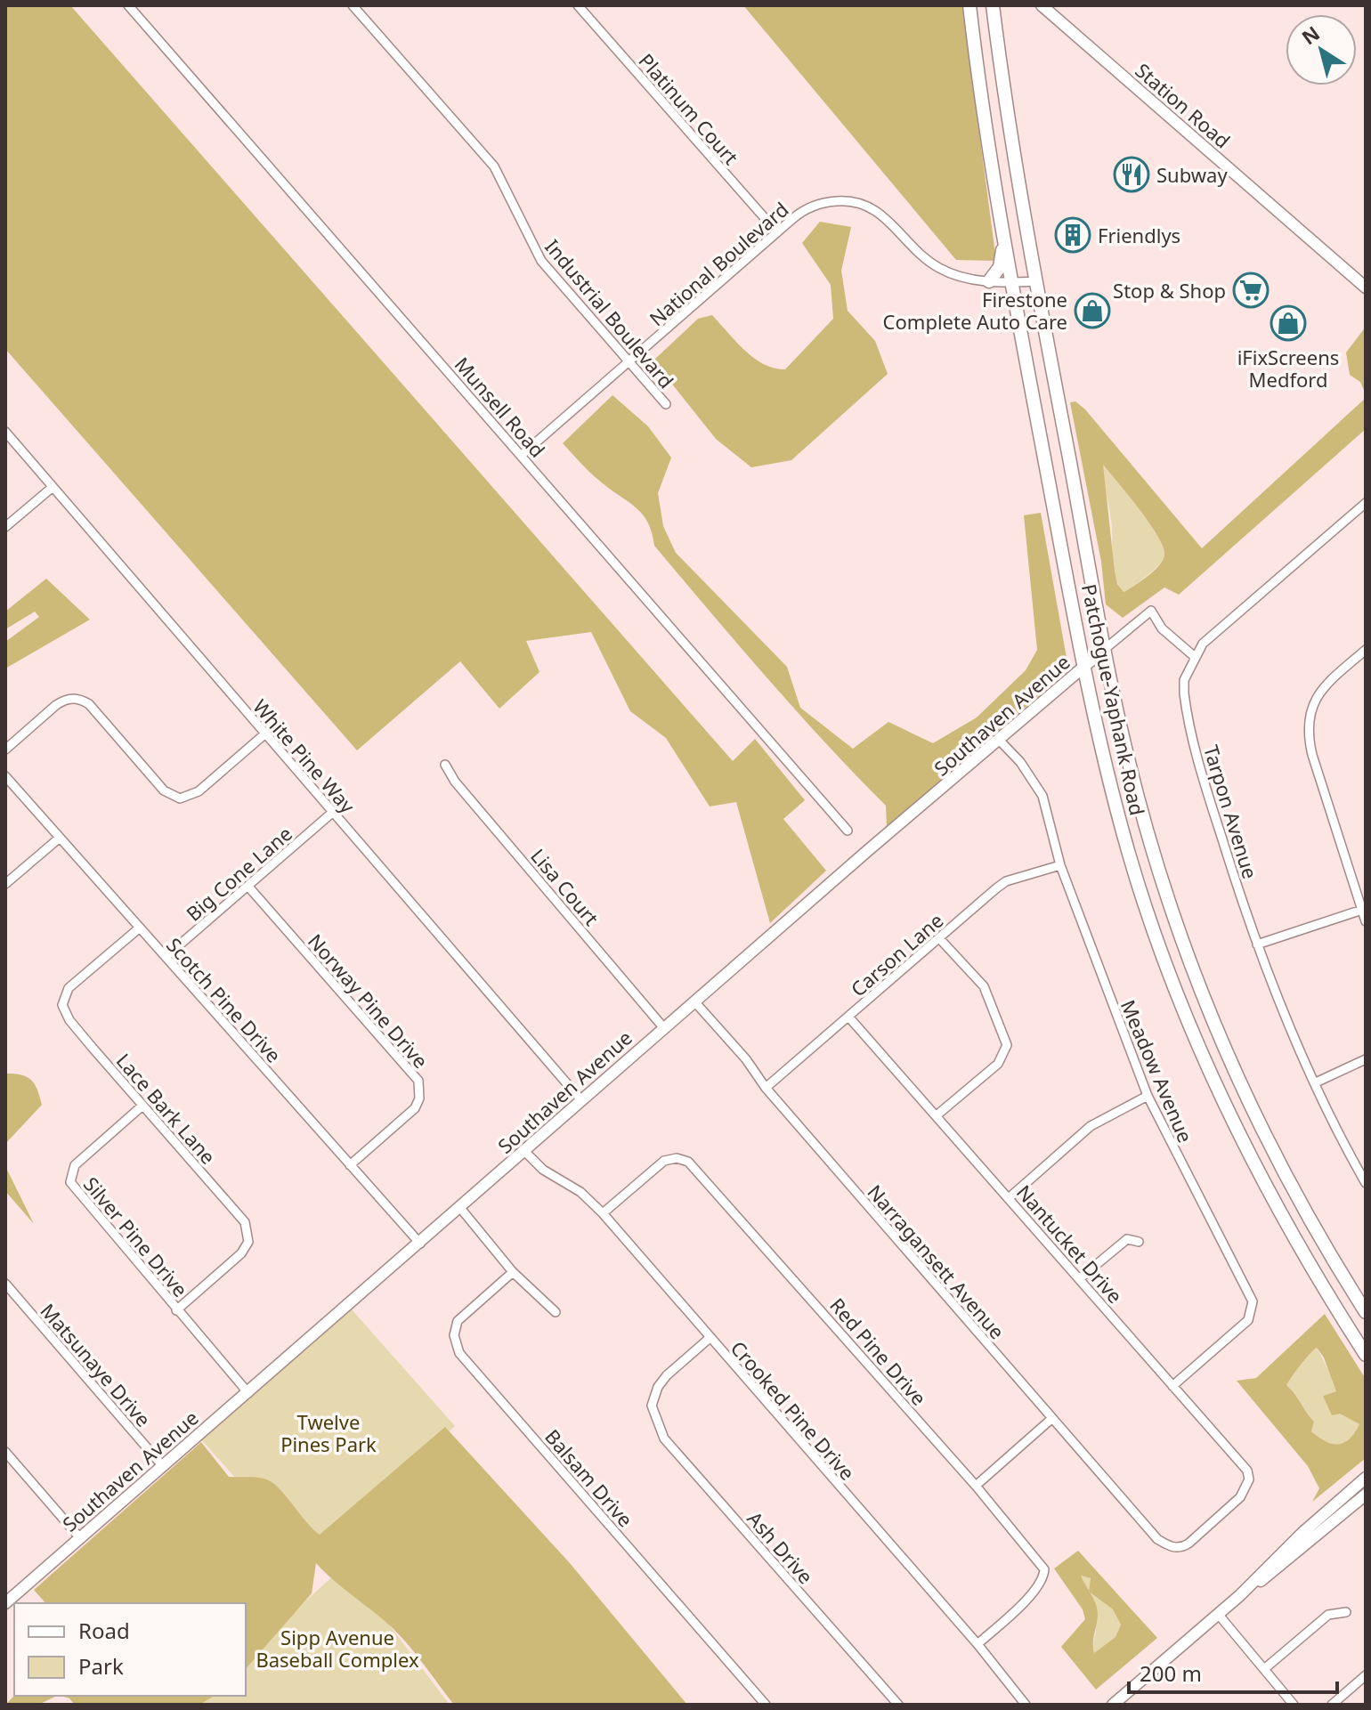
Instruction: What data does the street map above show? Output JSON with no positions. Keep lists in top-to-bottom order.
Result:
{
  "streets": {
    "main road": ["Patchogue-Yaphank Road"],
    "street": [
      "Station Road",
      "Platinum Court",
      "National Boulevard",
      "Industrial Boulevard",
      "Munsell Road",
      "Southaven Avenue",
      "White Pine Way",
      "Tarpon Avenue",
      "Big Cone Lane",
      "Lisa Court",
      "Carson Lane",
      "Scotch Pine Drive",
      "Norway Pine Drive",
      "Meadow Avenue",
      "Lace Bark Lane",
      "Silver Pine Drive",
      "Nantucket Drive",
      "Narragansett Avenue",
      "Red Pine Drive",
      "Matsunaye Drive",
      "Crooked Pine Drive",
      "Balsam Drive",
      "Ash Drive"
    ]
  },
  "crossings": [
    ["Platinum Court", "National Boulevard"],
    ["National Boulevard", "Industrial Boulevard"],
    ["National Boulevard", "Munsell Road"],
    ["National Boulevard", "Patchogue-Yaphank Road"],
    ["Patchogue-Yaphank Road", "Southaven Avenue"],
    ["Southaven Avenue", "White Pine Way"],
    ["Southaven Avenue", "Tarpon Avenue"],
    ["Southaven Avenue", "Lisa Court"],
    ["Southaven Avenue", "Scotch Pine Drive"],
    ["Southaven Avenue", "Meadow Avenue"],
    ["Southaven Avenue", "Silver Pine Drive"],
    ["Southaven Avenue", "Narragansett Avenue"],
    ["Southaven Avenue", "Matsunaye Drive"],
    ["Southaven Avenue", "Crooked Pine Drive"],
    ["White Pine Way", "Big Cone Lane"],
    ["Big Cone Lane", "Scotch Pine Drive"],
    ["Big Cone Lane", "Norway Pine Drive"],
    ["Carson Lane", "Meadow Avenue"],
    ["Carson Lane", "Nantucket Drive"],
    ["Carson Lane", "Narragansett Avenue"],
    ["Scotch Pine Drive", "Norway Pine Drive"],
    ["Scotch Pine Drive", "Lace Bark Lane"],
    ["Meadow Avenue", "Nantucket Drive"],
    ["Lace Bark Lane", "Silver Pine Drive"],
    ["Nantucket Drive", "Narragansett Avenue"],
    ["Red Pine Drive", "Crooked Pine Drive"],
    ["Crooked Pine Drive", "Ash Drive"]
  ],
  "parks": ["Twelve Pines Park", "Sipp Avenue Baseball Complex"],
  "places": {
    "restaurant": ["Subway"],
    "building": ["Friendlys"],
    "supermarket": ["Stop & Shop"],
    "shop": ["Firestone Complete Auto Care", "iFixScreens Medford"]
  },
  "legend": ["Road", "Park"],
  "scale_bar": "200 m",
  "north": "top left"
}
